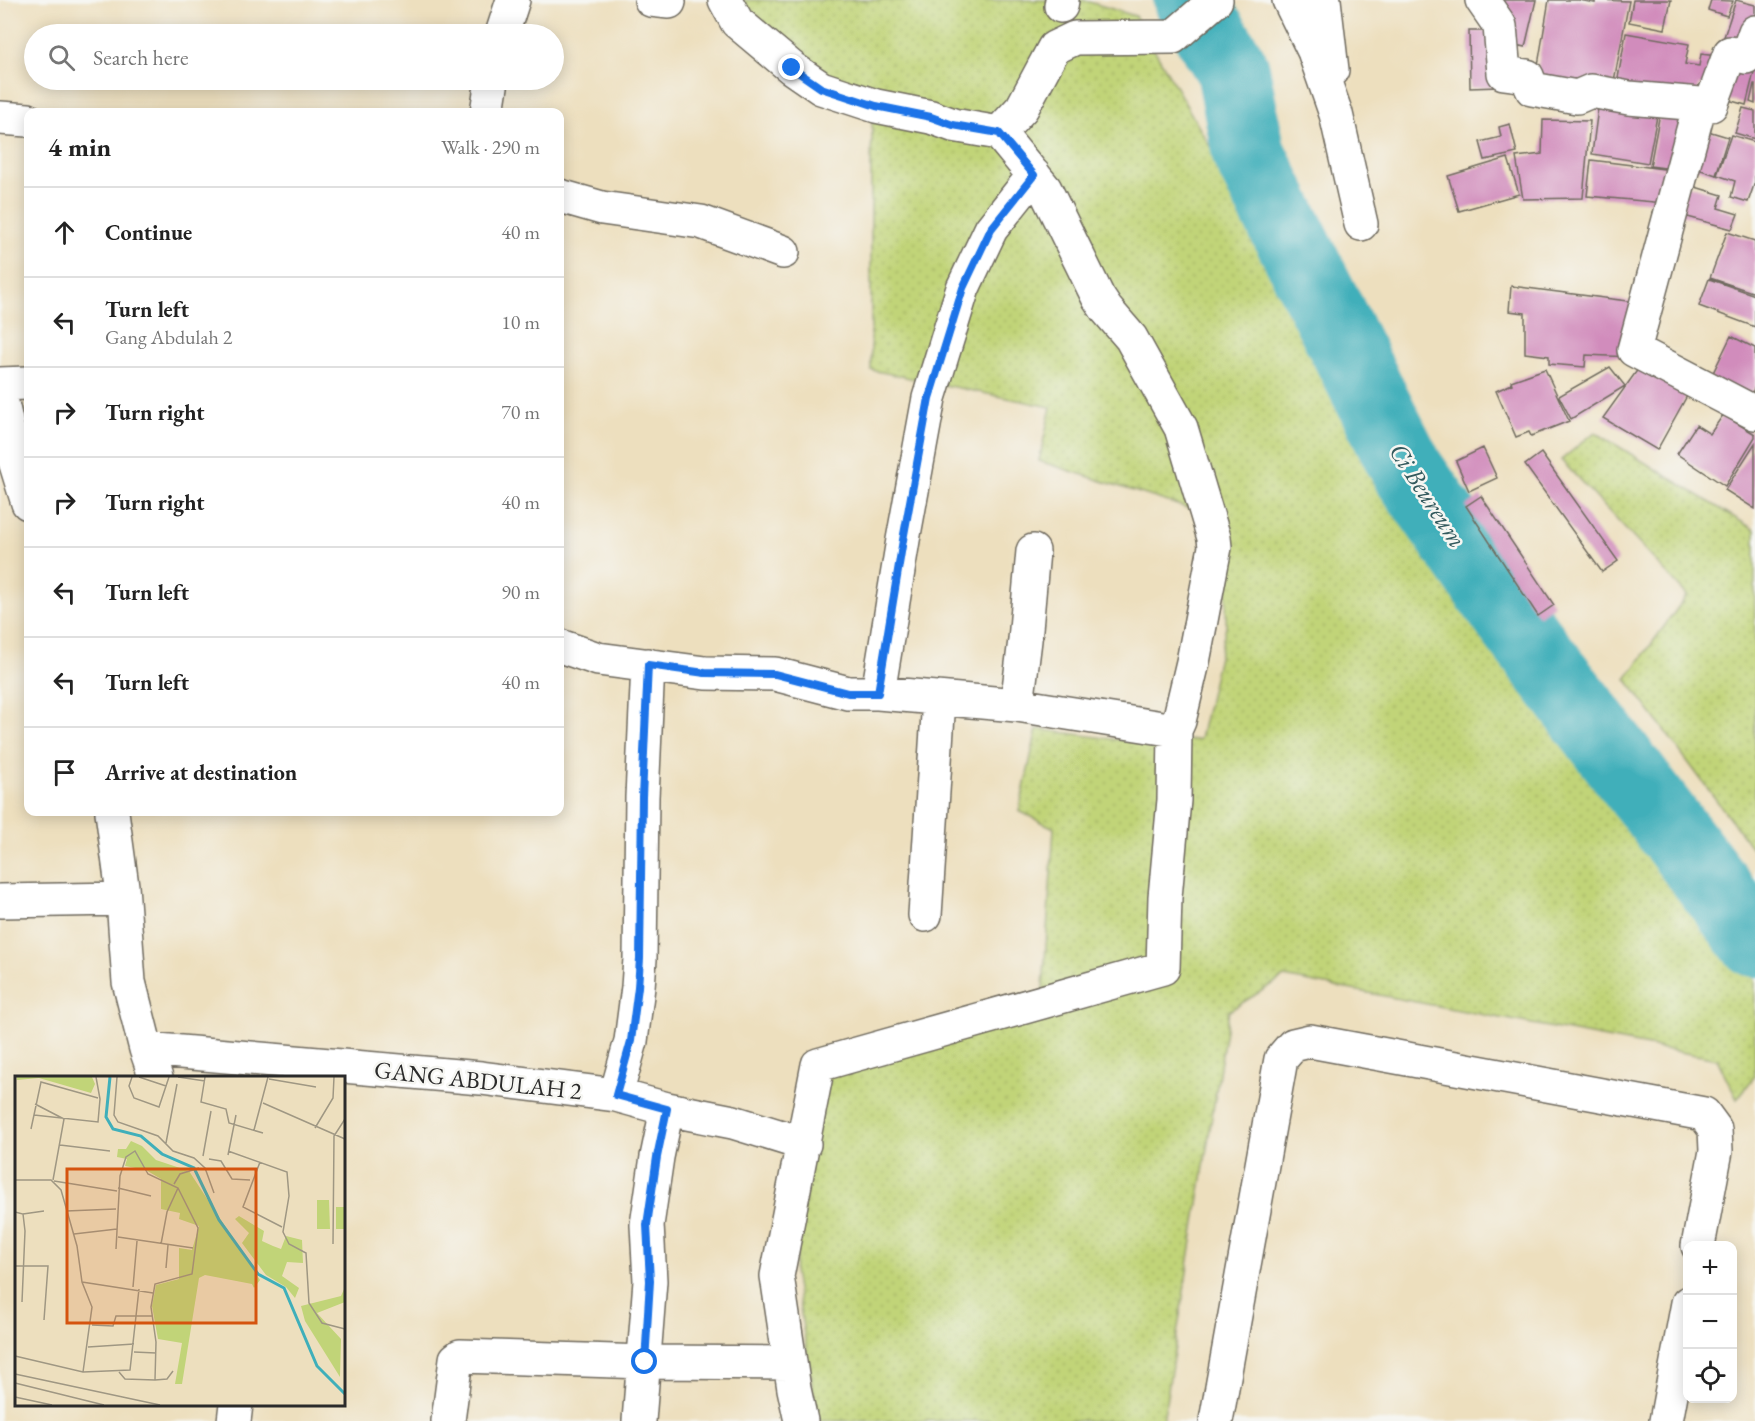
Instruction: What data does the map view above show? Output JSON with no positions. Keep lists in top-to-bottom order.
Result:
{
  "streets": {
    "street": ["GANG ABDULAH 2"]
  },
  "water": ["Ci Beureum"],
  "page": {
    "search": "Search here",
    "heading": ["4 min", "Walk · 290 m"],
    "list": [
      ["Continue", "40 m"],
      ["Turn left", "Gang Abdulah 2", "10 m"],
      ["Turn right", "70 m"],
      ["Turn right", "40 m"],
      ["Turn left", "90 m"],
      ["Turn left", "40 m"],
      "Arrive at destination"
    ],
    "map_buttons": ["+", "−"]
  }
}
